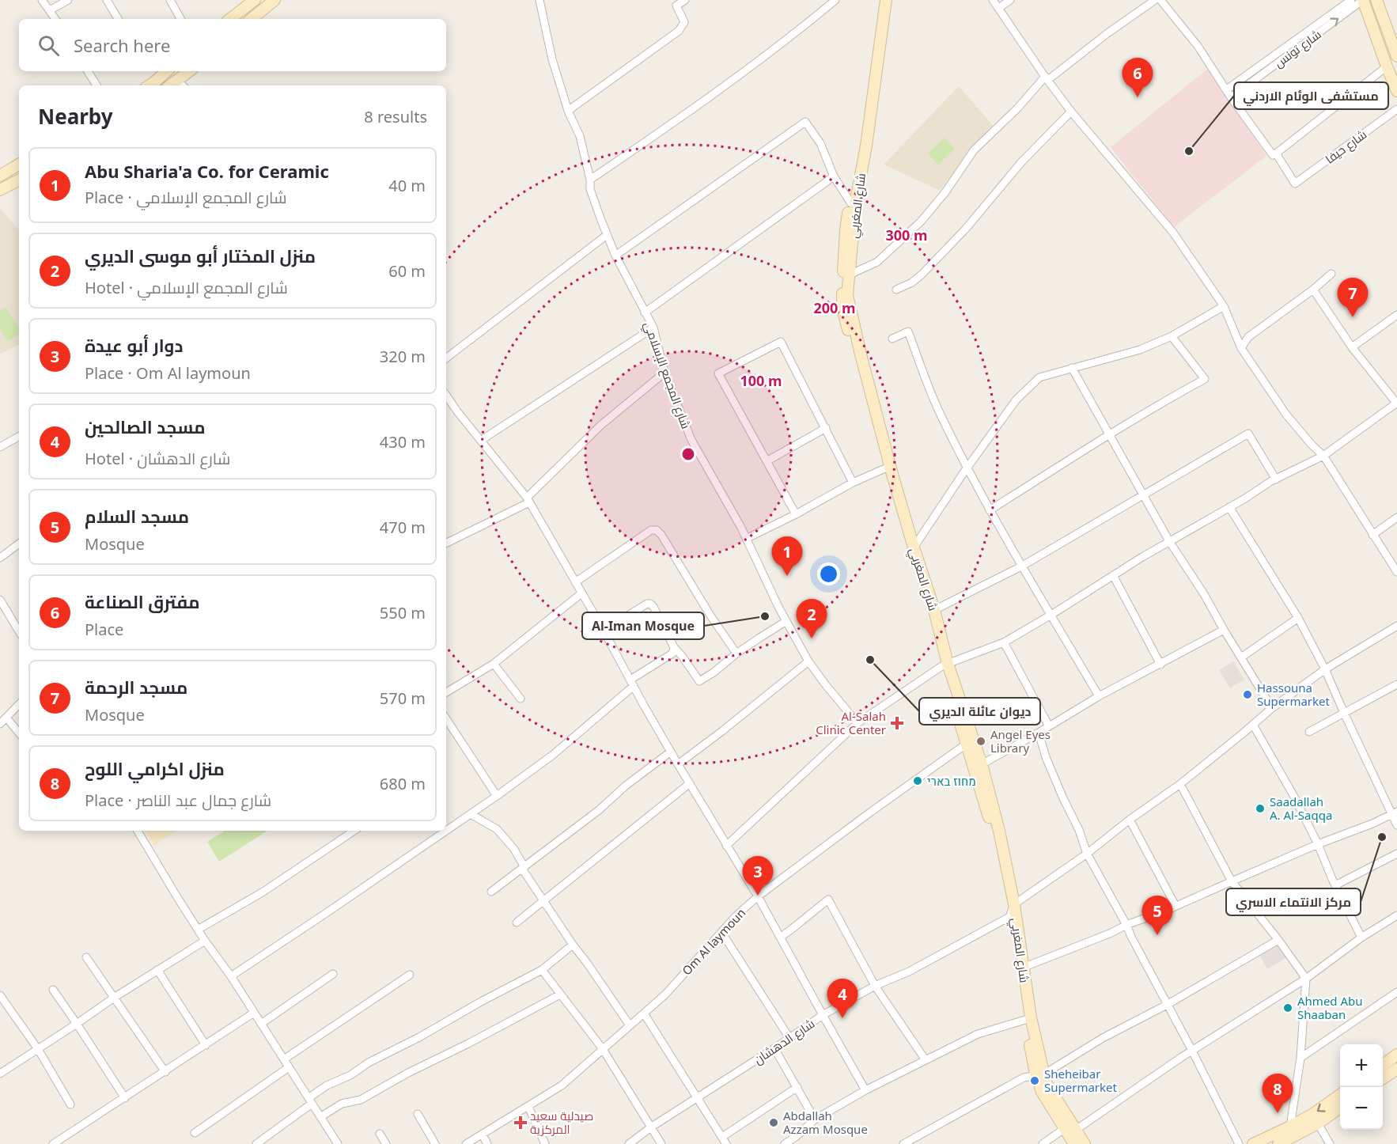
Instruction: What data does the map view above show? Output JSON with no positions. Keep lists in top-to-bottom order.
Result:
{
  "streets": {
    "main road": ["شارع المغربي"],
    "street": [
      "شارع تونس",
      "شارع حيفا",
      "شارع المجمع الإسلامي",
      "Om Al laymoun",
      "شارع الدهشان"
    ]
  },
  "crossings": [
    ["شارع المغربي", "Om Al laymoun"],
    ["شارع المغربي", "شارع الدهشان"]
  ],
  "places": {
    "other": [
      "مستشفى الوئام الاردني",
      "Al-Iman Mosque",
      "ديوان عائلة الديري",
      "Hassouna Supermarket",
      "Angel Eyes Library",
      "מחוז בארי",
      "Saadallah A. Al-Saqqa",
      "مركز الانتماء الاسري",
      "Ahmed Abu Shaaban",
      "Sheheibar Supermarket",
      "Abdallah Azzam Mosque"
    ],
    "health": ["Al-Salah Clinic Center", "صيدلية سعيد المركزية"]
  },
  "page": {
    "search": "Search here",
    "pins": [
      "6",
      "7",
      "1",
      "2",
      "3",
      "5",
      "4",
      "8"
    ],
    "heading": ["Nearby", "8 results"],
    "list": [
      {
        "mark": "1",
        "name": "Abu Sharia'a Co. for Ceramic",
        "note": "Place · شارع المجمع الإسلامي",
        "value": "40 m"
      },
      {
        "mark": "2",
        "name": "منزل المختار أبو موسى الديري",
        "note": "Hotel · شارع المجمع الإسلامي",
        "value": "60 m"
      },
      {
        "mark": "3",
        "name": "دوار أبو عيدة",
        "note": "Place · Om Al laymoun",
        "value": "320 m"
      },
      {
        "mark": "4",
        "name": "مسجد الصالحين",
        "note": "Hotel · شارع الدهشان",
        "value": "430 m"
      },
      {
        "mark": "5",
        "name": "مسجد السلام",
        "note": "Mosque",
        "value": "470 m"
      },
      {
        "mark": "6",
        "name": "مفترق الصناعة",
        "note": "Place",
        "value": "550 m"
      },
      {
        "mark": "7",
        "name": "مسجد الرحمة",
        "note": "Mosque",
        "value": "570 m"
      },
      {
        "mark": "8",
        "name": "منزل اكرامي اللوح",
        "note": "Place · شارع جمال عبد الناصر",
        "value": "680 m"
      }
    ],
    "map_buttons": ["+", "−"]
  },
  "rings": ["300 m", "200 m", "100 m"]
}
